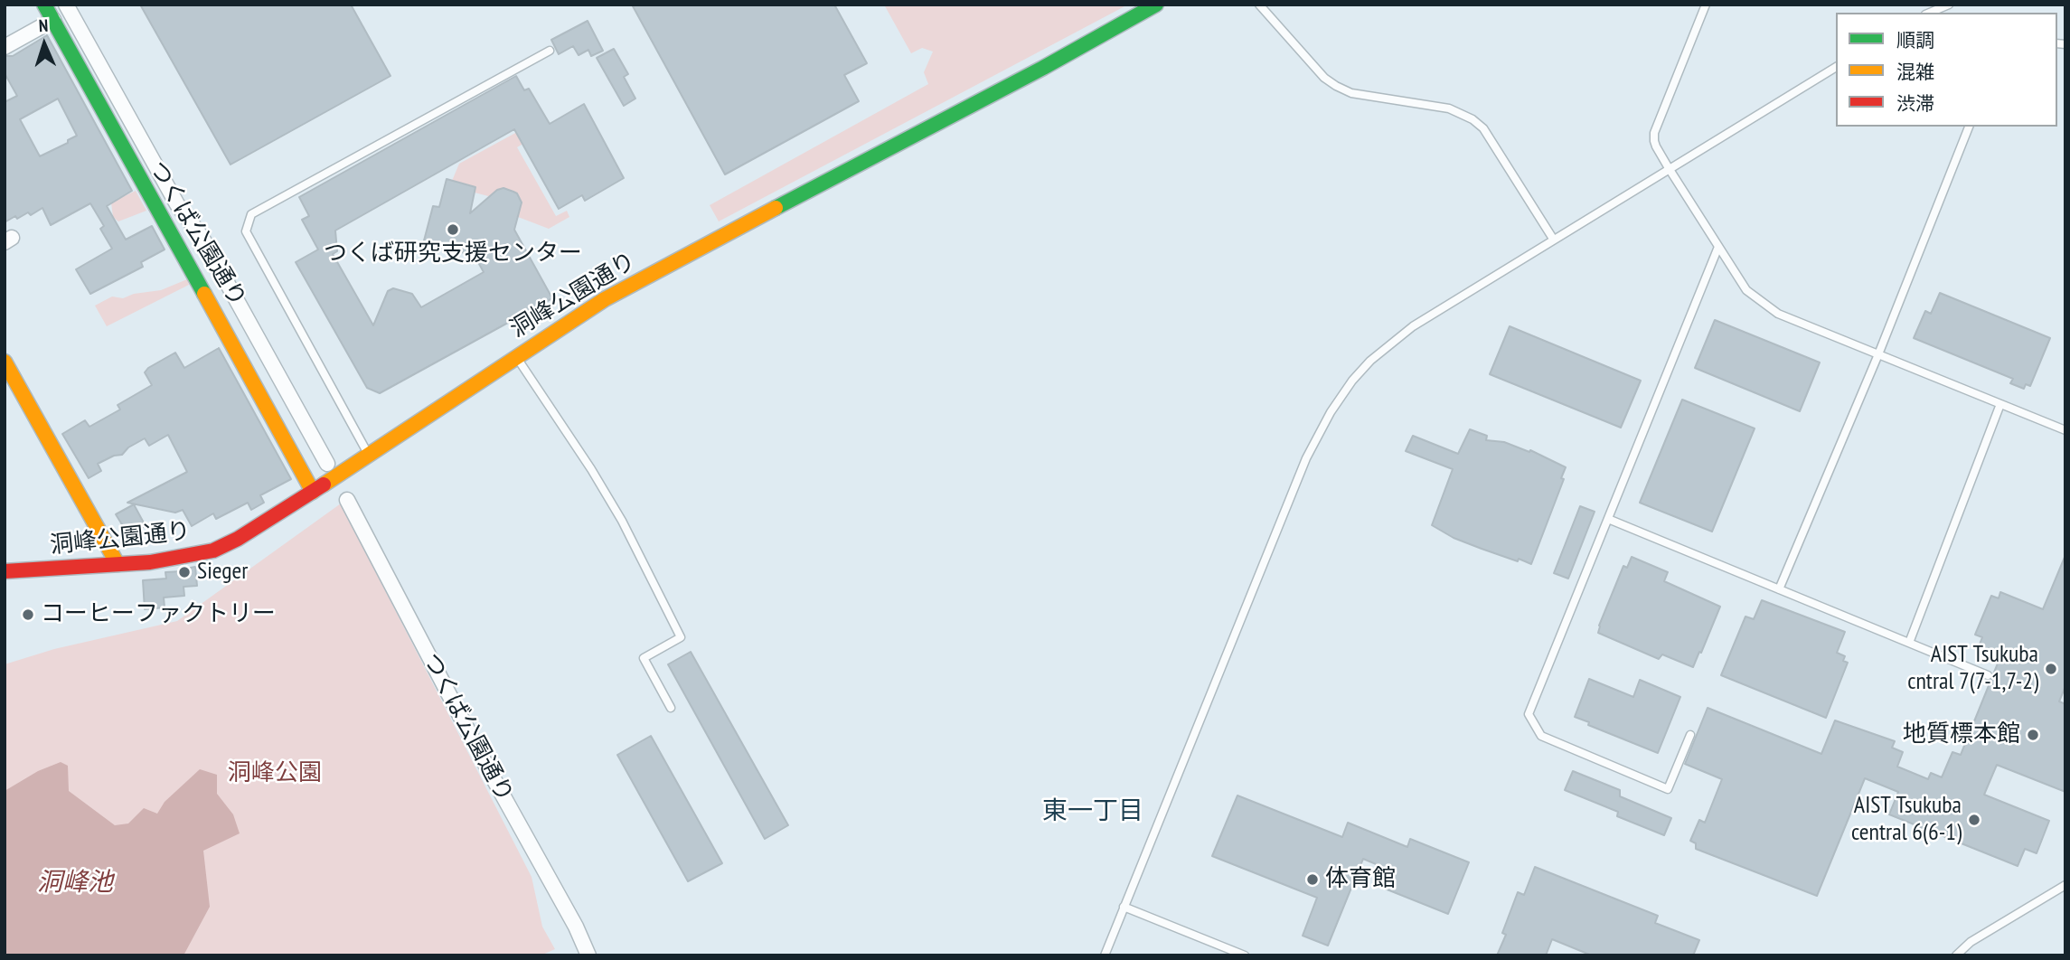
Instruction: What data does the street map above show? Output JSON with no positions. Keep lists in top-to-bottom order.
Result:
{
  "streets": {
    "street": ["つくば公園通り", "洞峰公園通り"]
  },
  "districts": ["東一丁目"],
  "water": ["洞峰池"],
  "parks": ["洞峰公園"],
  "places": [
    "つくば研究支援センター",
    "Sieger",
    "コーヒーファクトリー",
    "AIST Tsukuba cntral 7(7-1,7-2)",
    "地質標本館",
    "AIST Tsukuba central 6(6-1)",
    "体育館"
  ],
  "legend": ["順調", "混雑", "渋滞"],
  "north": "top"
}
